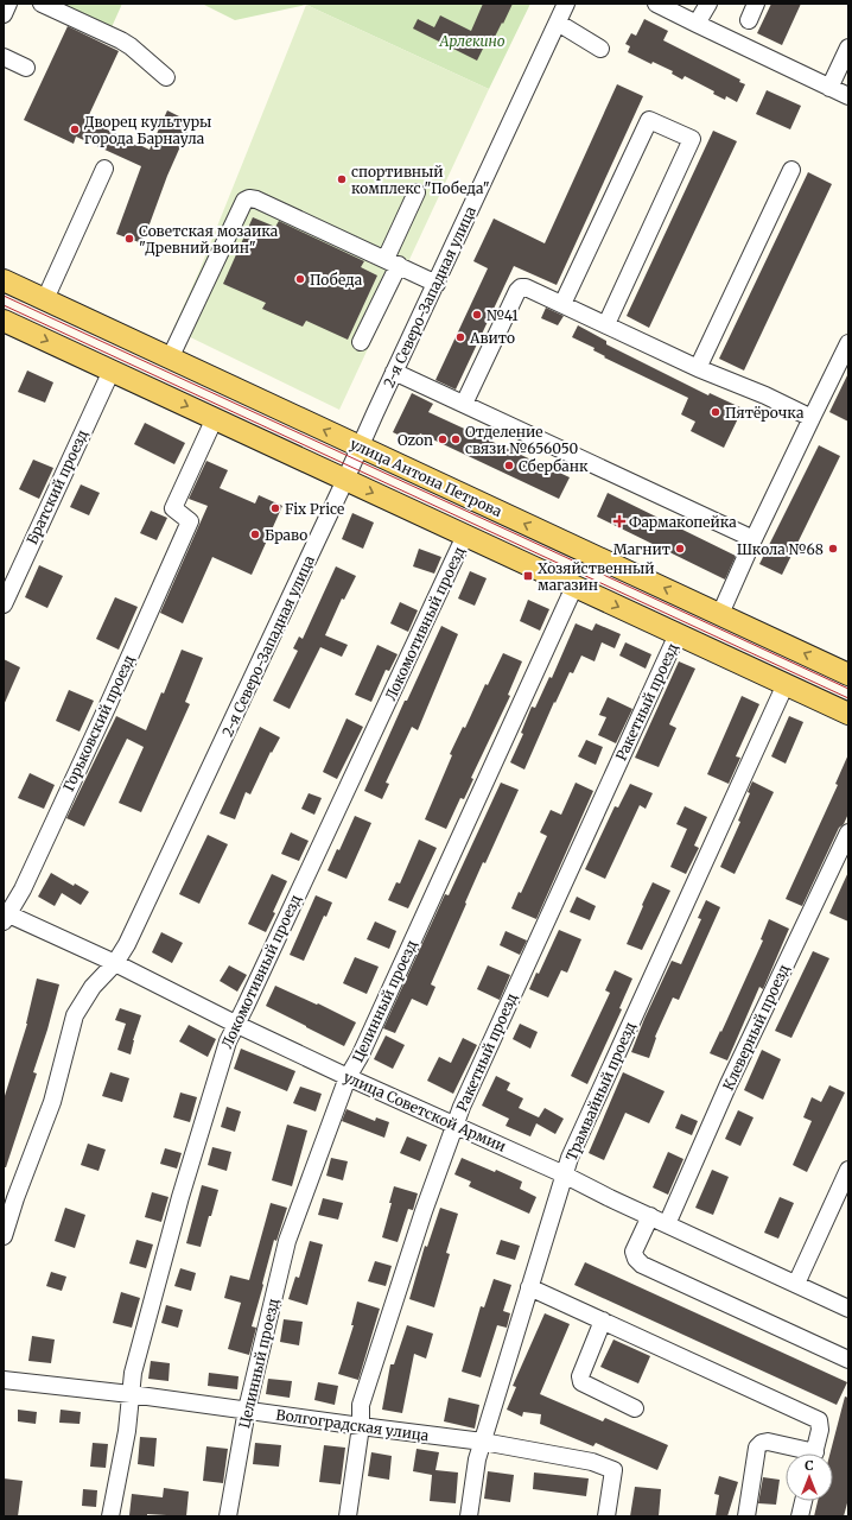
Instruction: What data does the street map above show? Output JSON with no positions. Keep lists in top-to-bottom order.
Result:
{
  "streets": {
    "main road": ["улица Антона Петрова"],
    "street": [
      "2-я Северо-Западная улица",
      "Братский проезд",
      "Локомотивный проезд",
      "Ракетный проезд",
      "Горьковский проезд",
      "Целинный проезд",
      "Клеверный проезд",
      "Трамвайный проезд",
      "улица Советской Армии",
      "Волгоградская улица"
    ]
  },
  "crossings": [
    ["2-я Северо-Западная улица", "улица Антона Петрова"],
    ["2-я Северо-Западная улица", "улица Советской Армии"],
    ["Локомотивный проезд", "улица Советской Армии"],
    ["Локомотивный проезд", "Волгоградская улица"],
    ["Ракетный проезд", "улица Советской Армии"],
    ["Ракетный проезд", "Волгоградская улица"],
    ["Горьковский проезд", "улица Советской Армии"],
    ["Целинный проезд", "улица Советской Армии"],
    ["Целинный проезд", "Волгоградская улица"],
    ["Клеверный проезд", "улица Советской Армии"],
    ["Трамвайный проезд", "улица Советской Армии"],
    ["Трамвайный проезд", "Волгоградская улица"]
  ],
  "parks": ["Арлекино"],
  "places": {
    "other": [
      "Дворец культуры города Барнаула",
      "спортивный комплекс \"Победа\"",
      "Советская мозаика \"Древний воин\"",
      "Победа",
      "№41",
      "Авито",
      "Пятёрочка",
      "Ozon",
      "Отделение связи №656050",
      "Сбербанк",
      "Fix Price",
      "Браво",
      "Магнит",
      "Школа №68"
    ],
    "health": ["Фармакопейка"],
    "transit": ["Хозяйственный магазин"]
  },
  "north": "top"
}
